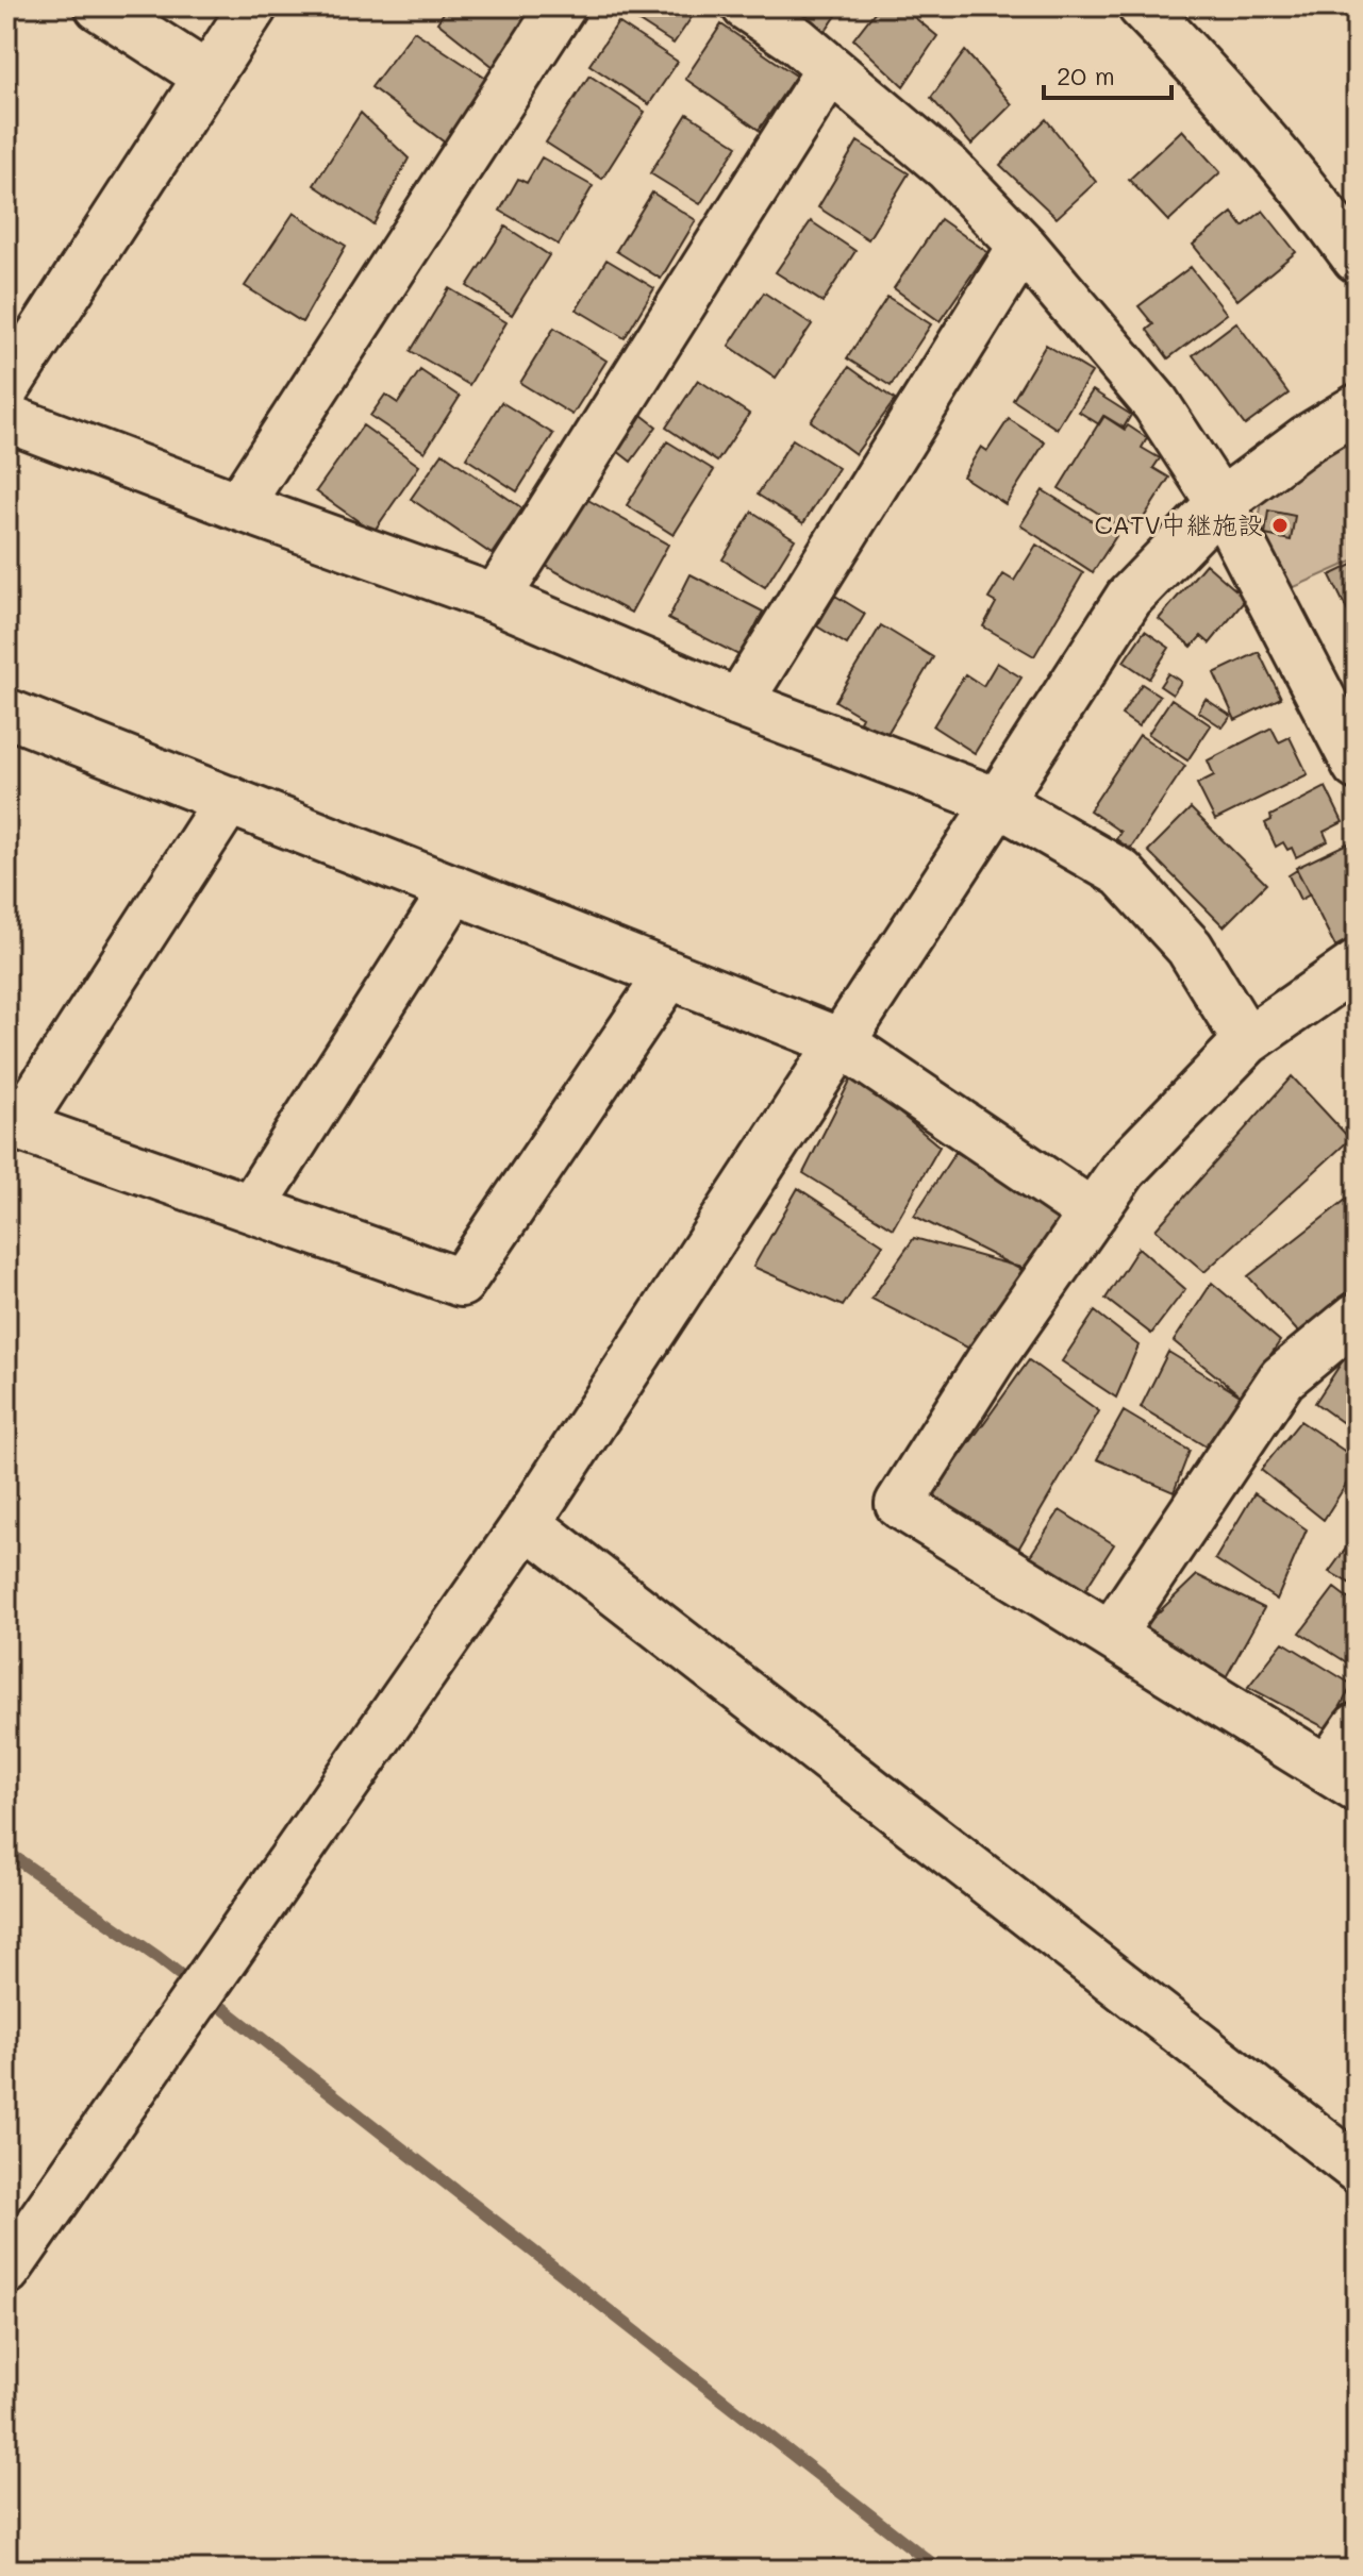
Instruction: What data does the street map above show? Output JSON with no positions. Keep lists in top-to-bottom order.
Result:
{
  "places": ["CATV中継施設"],
  "scale_bar": "20 m"
}
